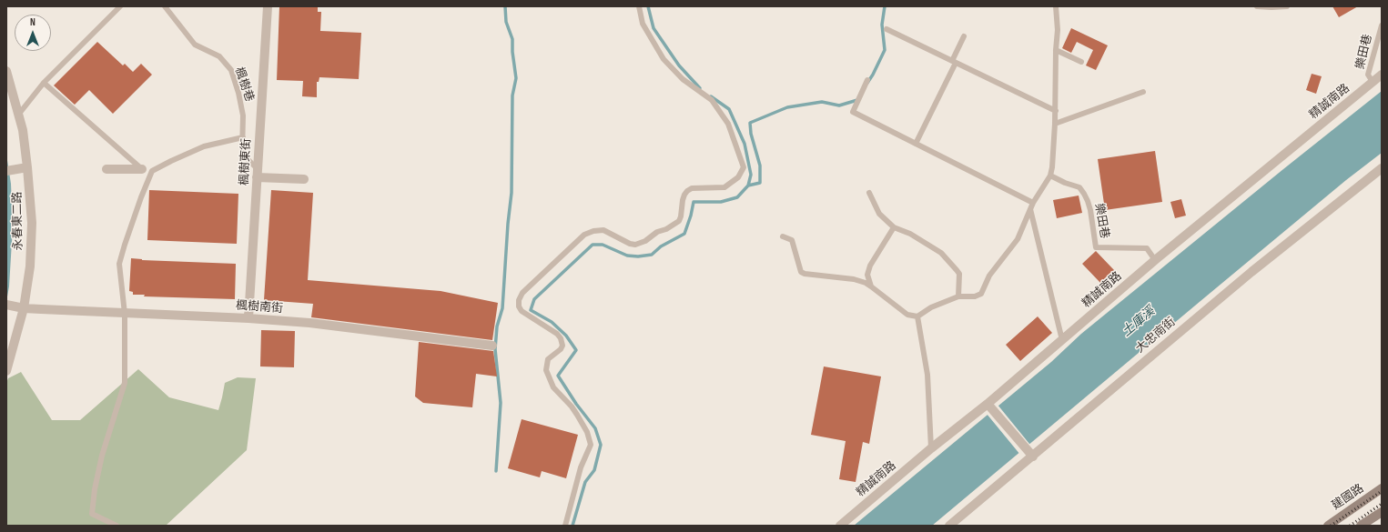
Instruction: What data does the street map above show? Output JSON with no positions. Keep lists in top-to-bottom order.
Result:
{
  "streets": {
    "main road": ["建國路"],
    "street": [
      "精誠南路",
      "楓樹東街",
      "永春東二路",
      "楓樹南街",
      "大忠南街"
    ],
    "lane": ["樂田巷", "楓樹巷"]
  },
  "crossings": [
    ["樂田巷", "精誠南路"],
    ["楓樹巷", "楓樹東街"],
    ["楓樹東街", "楓樹南街"],
    ["永春東二路", "楓樹南街"]
  ],
  "water": ["土庫溪"],
  "north": "top"
}
